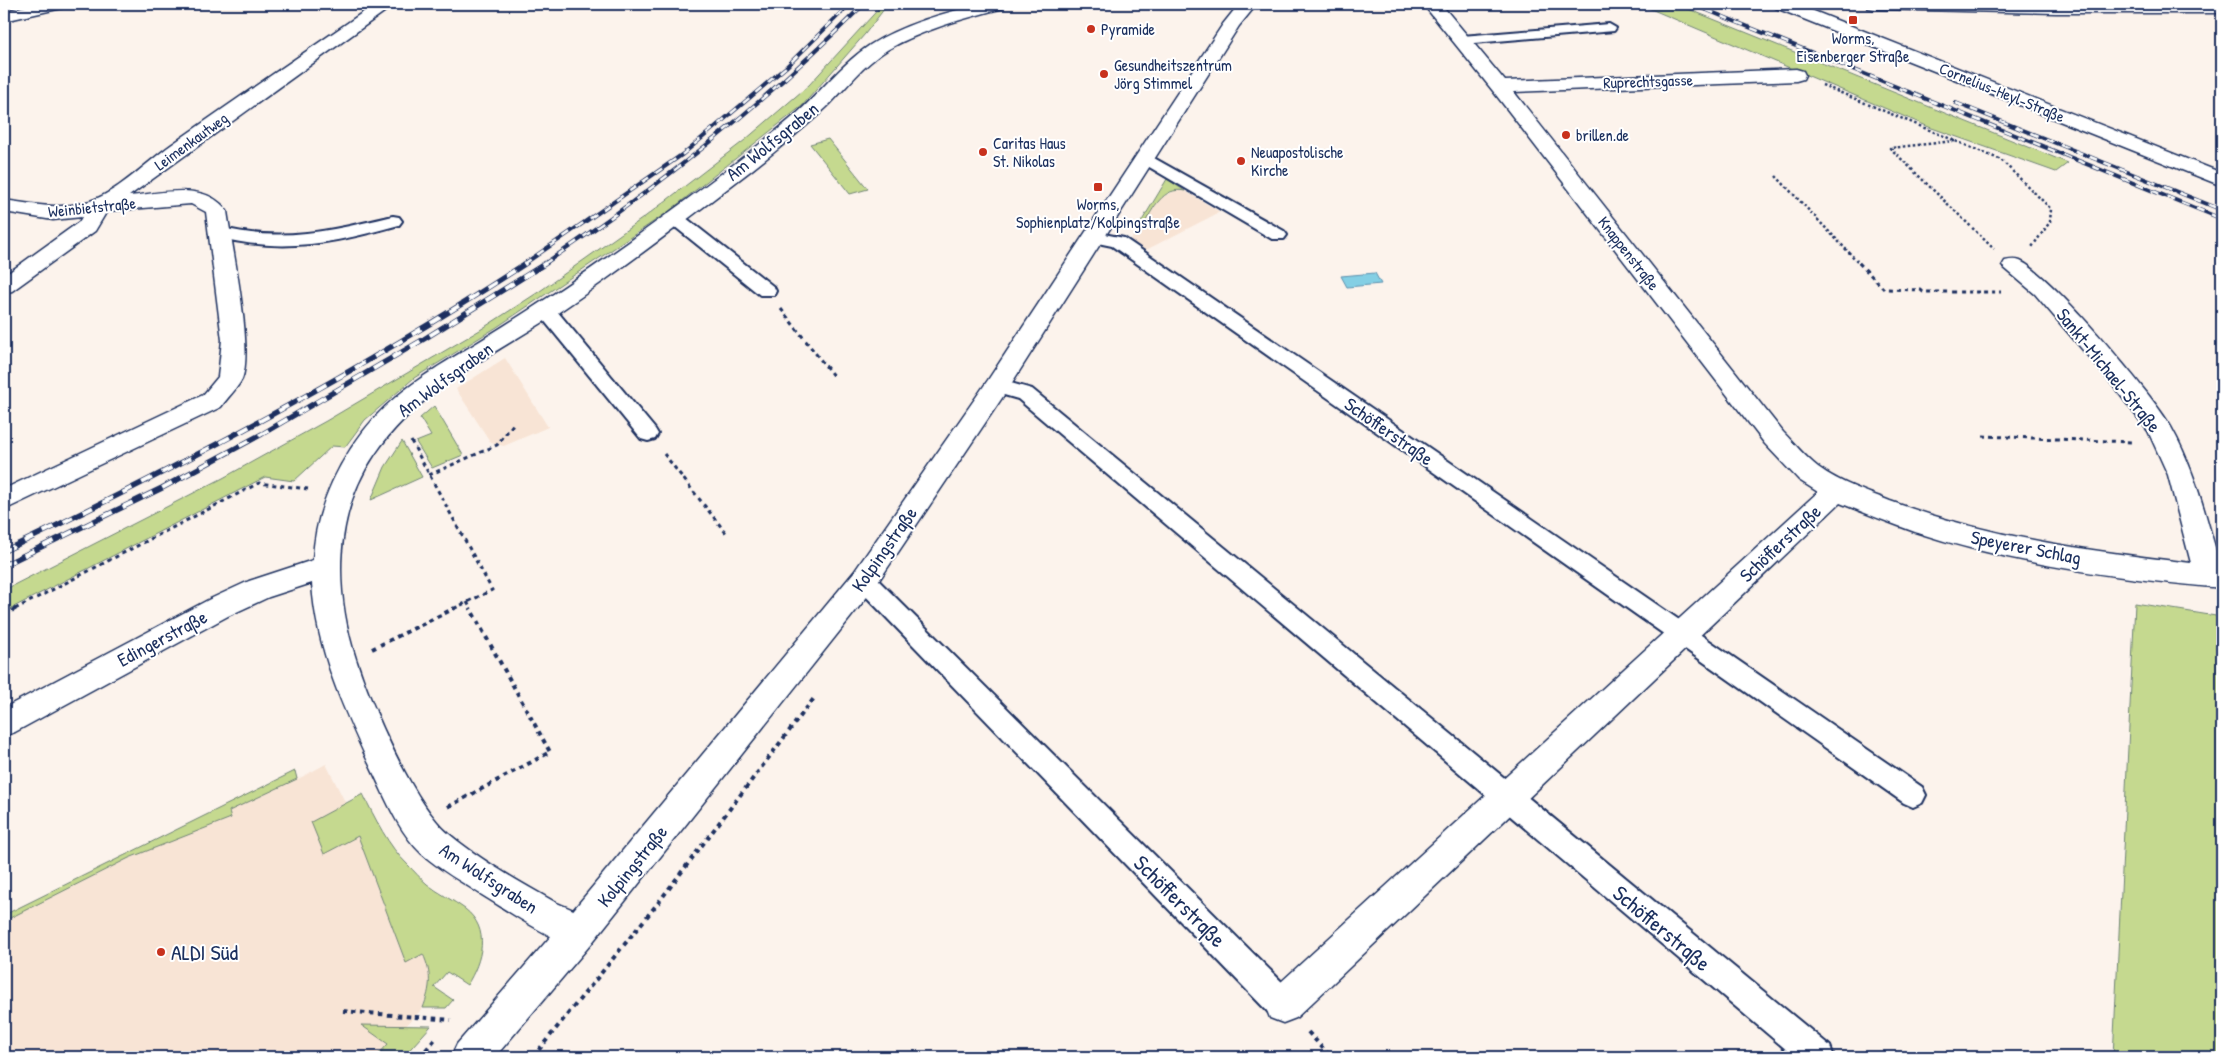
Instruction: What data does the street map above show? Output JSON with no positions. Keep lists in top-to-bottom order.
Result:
{
  "streets": {
    "street": [
      "Ruprechtsgasse",
      "Cornelius-Heyl-Straße",
      "Leimenkautweg",
      "Am Wolfsgraben",
      "Weinbietstraße",
      "Knappenstraße",
      "Sankt-Michael-Straße",
      "Schöfferstraße",
      "Speyerer Schlag",
      "Kolpingstraße",
      "Edingerstraße"
    ]
  },
  "crossings": [
    ["Ruprechtsgasse", "Knappenstraße"],
    ["Leimenkautweg", "Weinbietstraße"],
    ["Am Wolfsgraben", "Kolpingstraße"],
    ["Am Wolfsgraben", "Edingerstraße"],
    ["Knappenstraße", "Schöfferstraße"],
    ["Knappenstraße", "Speyerer Schlag"],
    ["Sankt-Michael-Straße", "Speyerer Schlag"],
    ["Schöfferstraße", "Speyerer Schlag"],
    ["Schöfferstraße", "Kolpingstraße"]
  ],
  "places": {
    "transit": ["Worms, Eisenberger Straße", "Worms, Sophienplatz/Kolpingstraße"],
    "other": [
      "Pyramide",
      "Gesundheitszentrum Jörg Stimmel",
      "brillen.de",
      "Caritas Haus St. Nikolas",
      "Neuapostolische Kirche",
      "ALDI Süd"
    ]
  }
}
